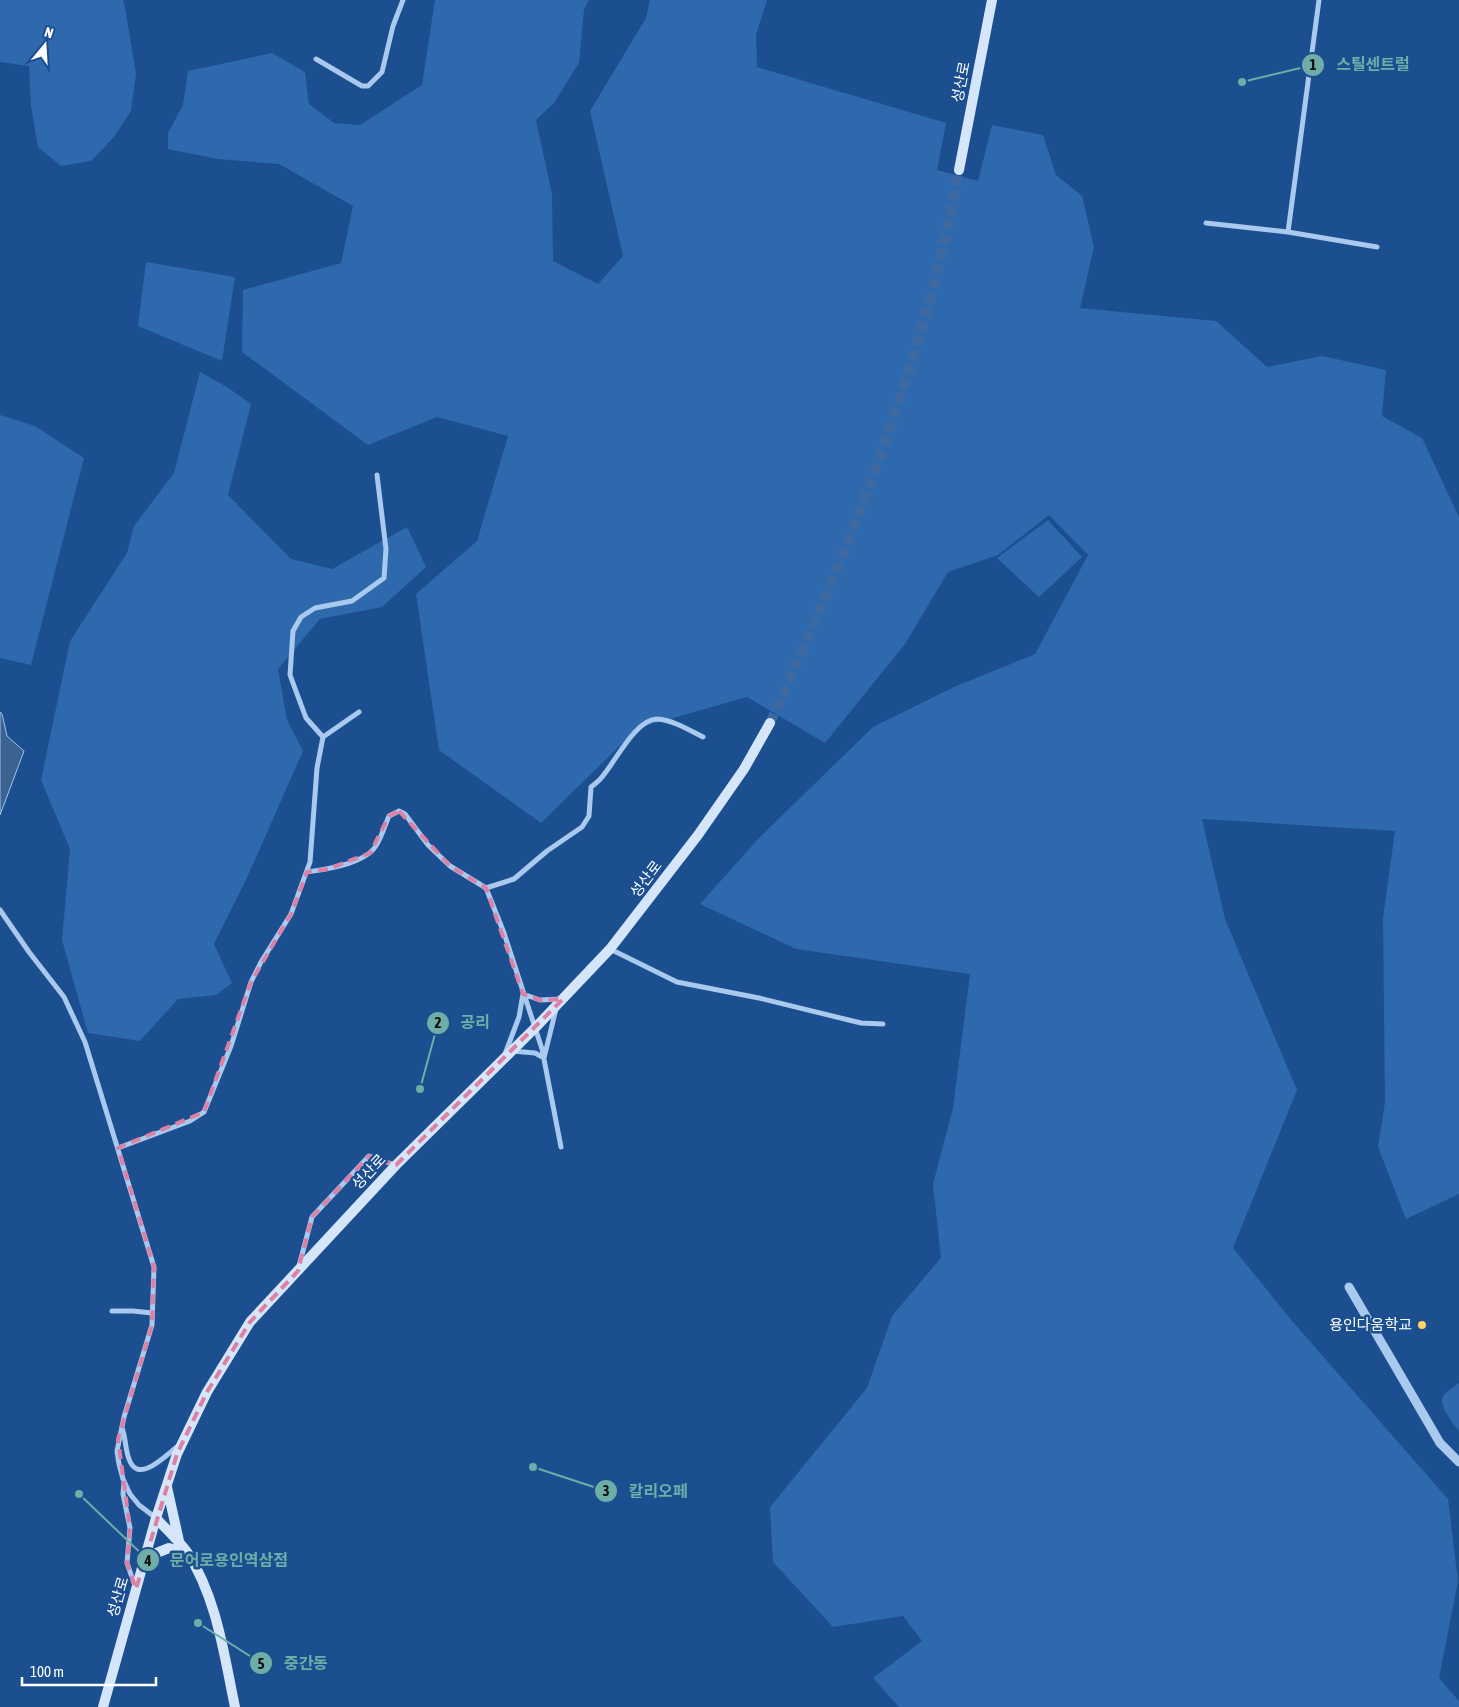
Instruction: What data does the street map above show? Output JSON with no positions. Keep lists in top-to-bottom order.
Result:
{
  "streets": {
    "main road": ["성산로"]
  },
  "places": [
    "스틸센트럴",
    "공리",
    "용인다움학교",
    "칼리오페",
    "문어로용인역삼점",
    "중간동"
  ],
  "scale_bar": "100 m",
  "north": "top"
}
